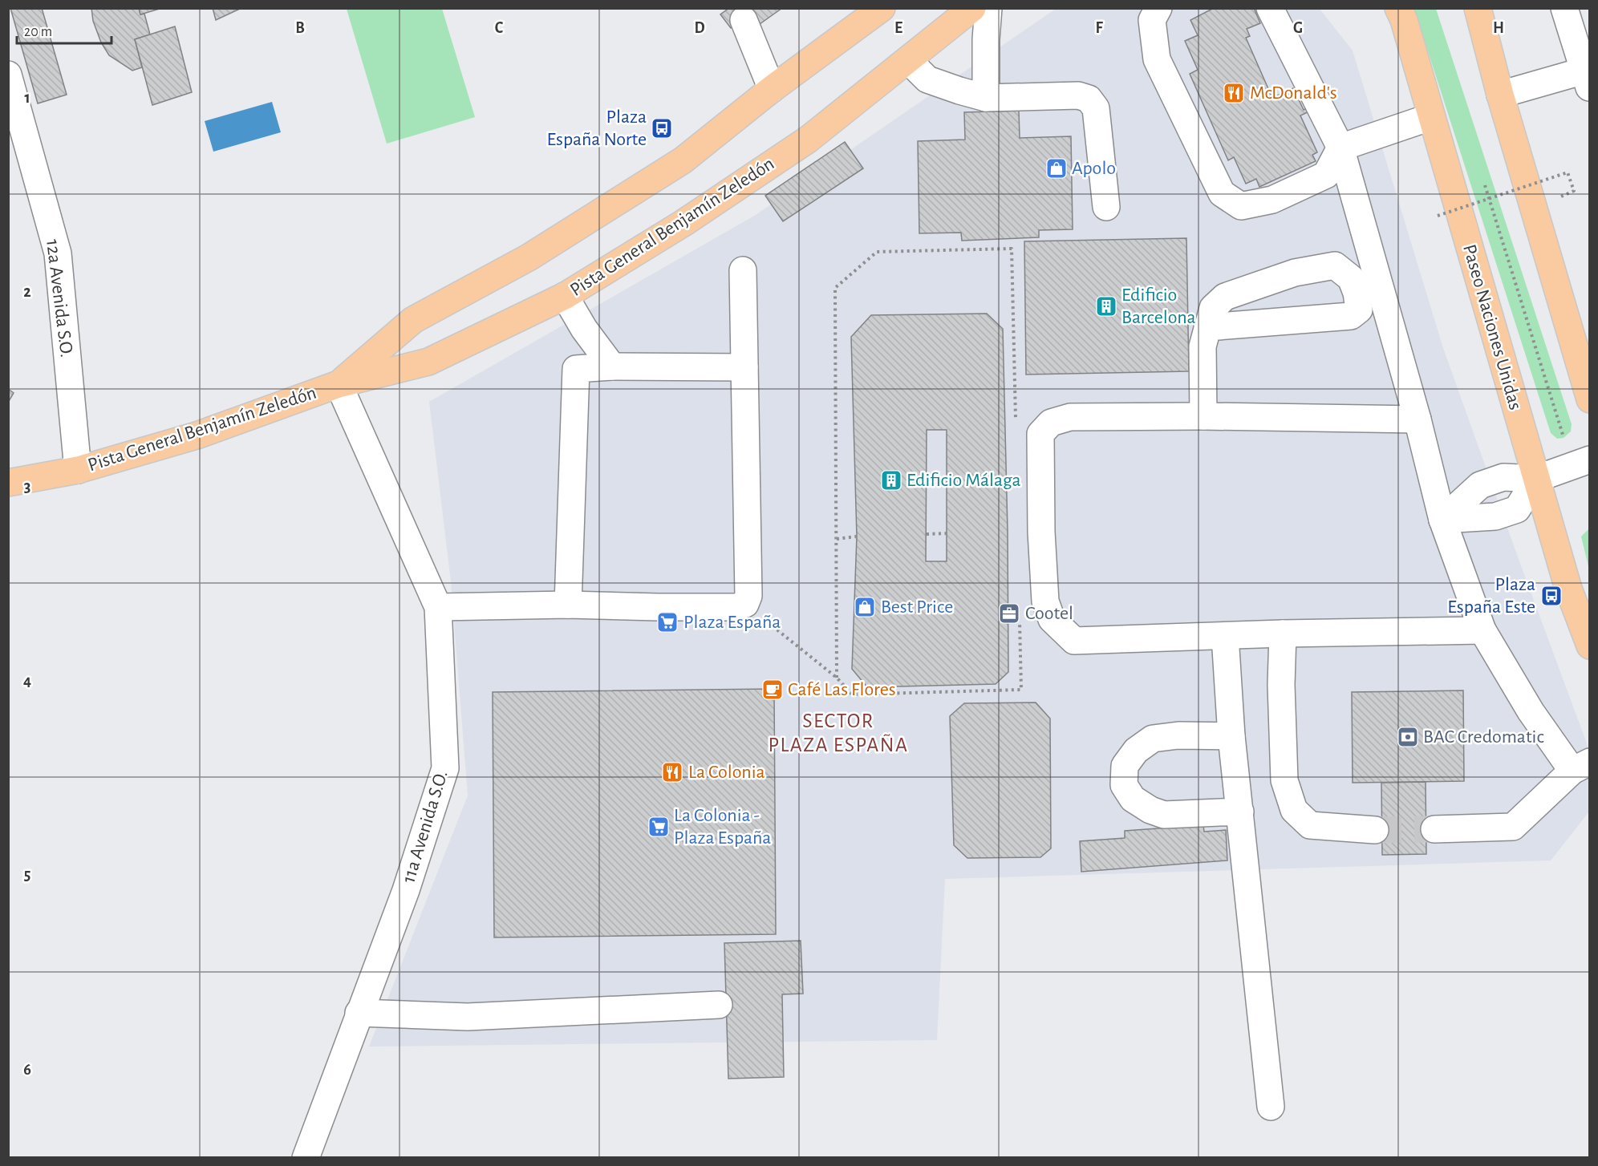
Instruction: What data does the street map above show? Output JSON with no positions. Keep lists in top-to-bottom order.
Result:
{
  "streets": {
    "main road": ["Pista General Benjamín Zeledón", "Paseo Naciones Unidas"],
    "street": ["12a Avenida S.O.", "11a Avenida S.O."]
  },
  "crossings": [
    ["Pista General Benjamín Zeledón", "12a Avenida S.O."],
    ["Pista General Benjamín Zeledón", "11a Avenida S.O."]
  ],
  "districts": ["SECTOR PLAZA ESPAÑA"],
  "places": {
    "restaurant": ["McDonald's", "La Colonia"],
    "bus stop": ["Plaza España Norte", "Plaza España Este"],
    "shop": ["Apolo", "Best Price"],
    "building": ["Edificio Barcelona", "Edificio Málaga"],
    "office": ["Cootel"],
    "supermarket": ["Plaza España", "La Colonia - Plaza España"],
    "cafe": ["Café Las Flores"],
    "bank": ["BAC Credomatic"]
  },
  "scale_bar": "20 m",
  "grid": {
    "columns": [
      "B",
      "C",
      "D",
      "E",
      "F",
      "G",
      "H"
    ],
    "rows": [
      "1",
      "2",
      "3",
      "4",
      "5",
      "6"
    ]
  }
}
